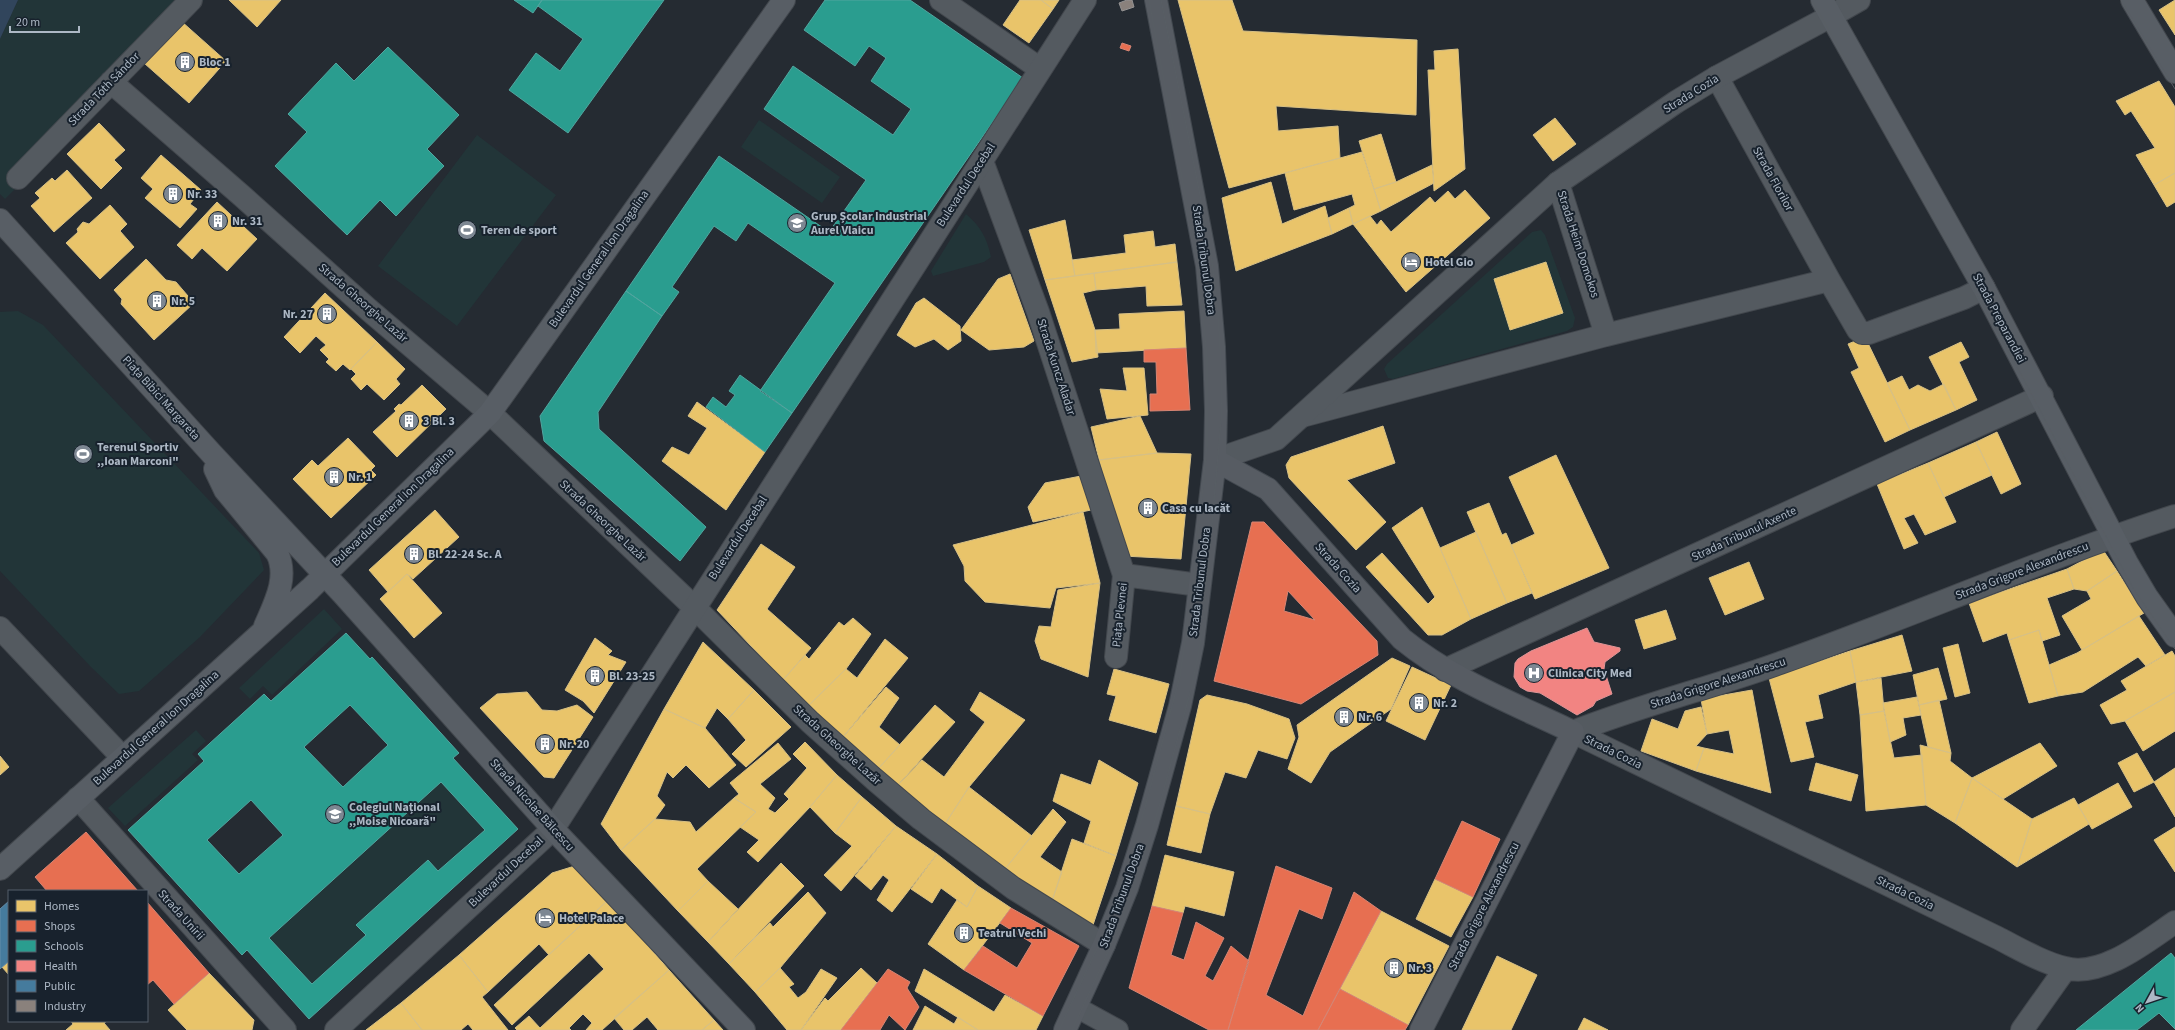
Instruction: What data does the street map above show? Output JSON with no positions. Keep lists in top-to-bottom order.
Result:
{
  "streets": {
    "main road": [
      "Strada Cozia",
      "Bulevardul General Ion Dragalina",
      "Strada Tribunul Dobra",
      "Strada Preparandiei",
      "Piața Bibici Margareta",
      "Strada Grigore Alexandrescu",
      "Strada Nicolae Bălcescu"
    ],
    "street": [
      "Strada Tóth Sándor",
      "Strada Florilor",
      "Bulevardul Decebal",
      "Strada Heim Domokos",
      "Strada Gheorghe Lazăr",
      "Strada Kuncz Aladar",
      "Strada Tribunul Axente",
      "Piața Plevnei",
      "Strada Unirii"
    ]
  },
  "crossings": [
    ["Strada Tóth Sándor", "Strada Gheorghe Lazăr"],
    ["Strada Cozia", "Strada Florilor"],
    ["Strada Cozia", "Strada Heim Domokos"],
    ["Strada Cozia", "Strada Tribunul Dobra"],
    ["Strada Cozia", "Strada Preparandiei"],
    ["Strada Cozia", "Strada Tribunul Axente"],
    ["Strada Cozia", "Strada Grigore Alexandrescu"],
    ["Strada Florilor", "Strada Preparandiei"],
    ["Bulevardul Decebal", "Strada Gheorghe Lazăr"],
    ["Bulevardul Decebal", "Strada Kuncz Aladar"],
    ["Bulevardul Decebal", "Strada Nicolae Bălcescu"],
    ["Strada Heim Domokos", "Strada Tribunul Dobra"],
    ["Bulevardul General Ion Dragalina", "Strada Gheorghe Lazăr"],
    ["Bulevardul General Ion Dragalina", "Piața Bibici Margareta"],
    ["Bulevardul General Ion Dragalina", "Strada Nicolae Bălcescu"],
    ["Bulevardul General Ion Dragalina", "Strada Unirii"],
    ["Strada Tribunul Dobra", "Strada Gheorghe Lazăr"],
    ["Strada Tribunul Dobra", "Piața Plevnei"],
    ["Strada Preparandiei", "Strada Tribunul Axente"],
    ["Strada Preparandiei", "Strada Grigore Alexandrescu"],
    ["Strada Kuncz Aladar", "Piața Plevnei"],
    ["Piața Bibici Margareta", "Strada Nicolae Bălcescu"]
  ],
  "places": {
    "building": [
      "Bloc 1",
      "Nr. 33",
      "Nr. 31",
      "Nr. 5",
      "Nr. 27",
      "3 Bl. 3",
      "Nr. 1",
      "Casa cu lacăt",
      "Bl. 22-24 Sc. A",
      "Bl. 23-25",
      "Nr. 2",
      "Nr. 6",
      "Nr. 20",
      "Teatrul Vechi",
      "Nr. 3"
    ],
    "school or university": ["Grup Școlar Industrial Aurel Vlaicu", "Colegiul Național ,,Moise Nicoară\""],
    "sports": ["Teren de sport", "Terenul Sportiv ,,Ioan Marconi\""],
    "hotel": ["Hotel Gio", "Hotel Palace"],
    "hospital": ["Clinica City Med"]
  },
  "legend": [
    "Homes",
    "Shops",
    "Schools",
    "Health",
    "Public",
    "Industry"
  ],
  "scale_bar": "20 m",
  "north": "bottom left"
}
